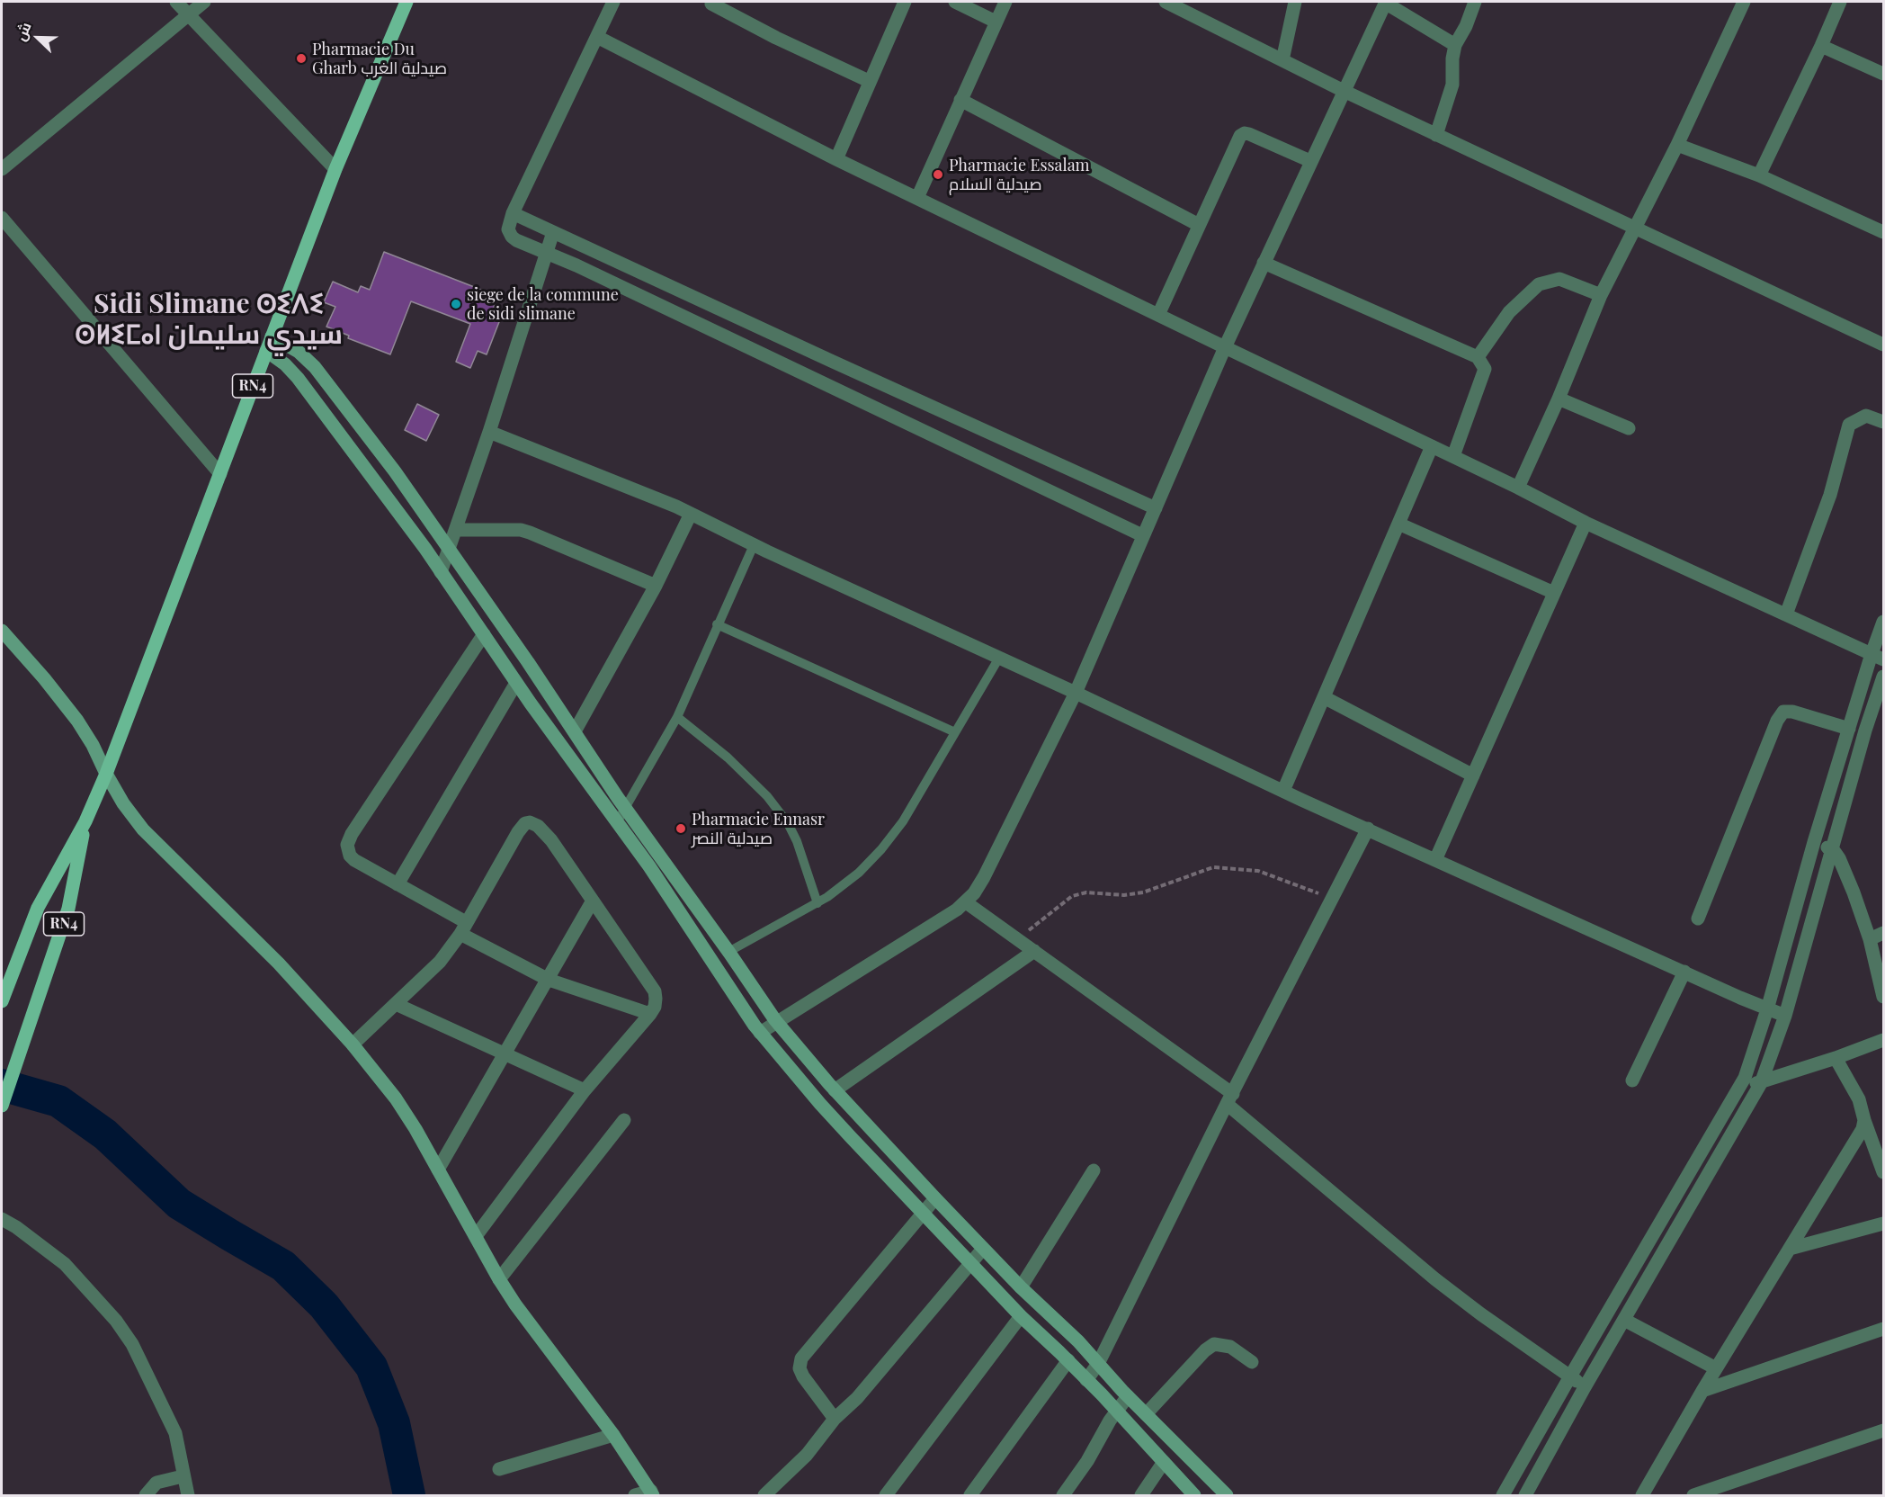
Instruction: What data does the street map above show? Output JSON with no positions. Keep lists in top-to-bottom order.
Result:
{
  "streets": {
    "main road": ["RN4"]
  },
  "districts": ["Sidi Slimane ⵙⵉⴷⵉ ⵙⵍⵉⵎⴰⵏ سيدي سليمان"],
  "places": [
    "Pharmacie Du Gharb صيدلية الغرب",
    "Pharmacie Essalam صيدلية السلام",
    "siege de la commune de sidi slimane",
    "Pharmacie Ennasr صيدلية النصر"
  ],
  "north": "top left"
}
